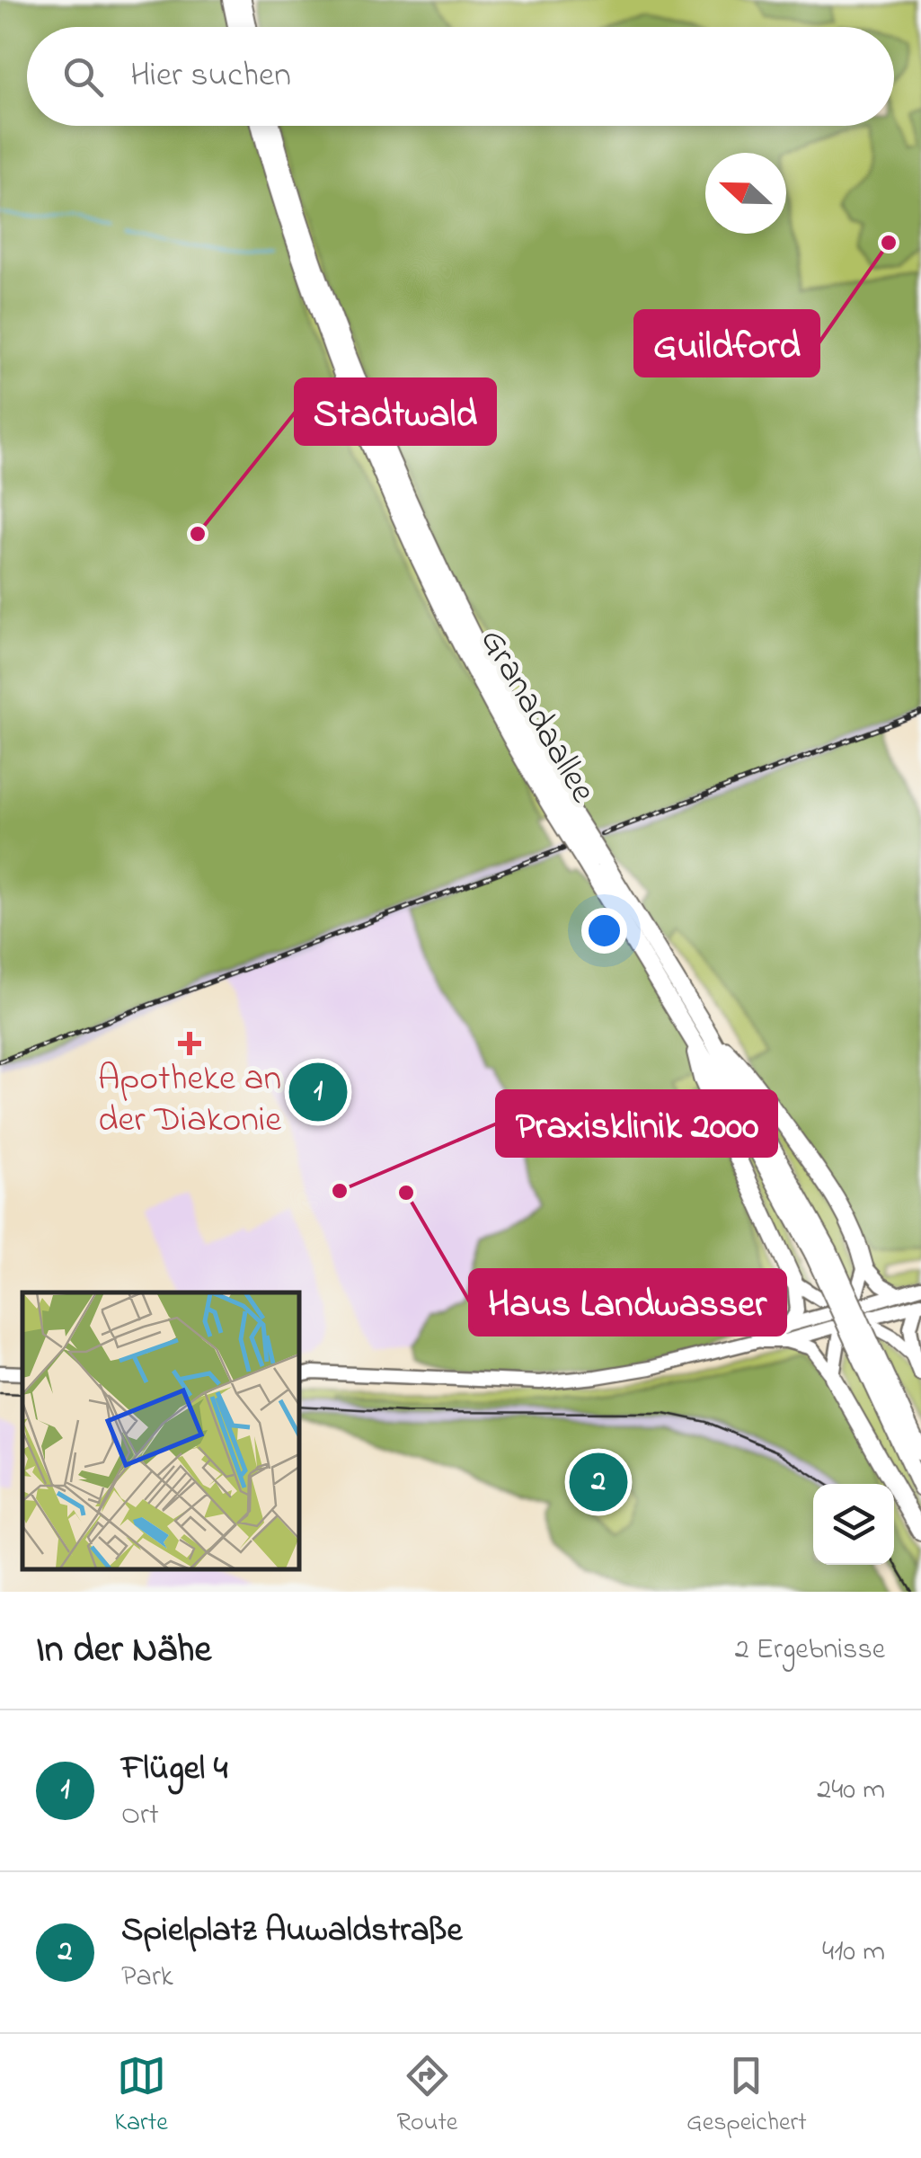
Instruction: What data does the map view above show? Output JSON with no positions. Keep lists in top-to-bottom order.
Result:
{
  "streets": {
    "highway": ["Granadaallee"]
  },
  "places": {
    "other": [
      "Guildford",
      "Stadtwald",
      "Praxisklinik 2000",
      "Haus Landwasser"
    ],
    "health": ["Apotheke an der Diakonie"]
  },
  "north": "left",
  "page": {
    "search": "Hier suchen",
    "pins": ["1", "2"],
    "heading": ["In der Nähe", "2 Ergebnisse"],
    "list": [
      {
        "mark": "1",
        "name": "Flügel 4",
        "note": "Ort",
        "value": "240 m"
      },
      {
        "mark": "2",
        "name": "Spielplatz Auwaldstraße",
        "note": "Park",
        "value": "410 m"
      }
    ],
    "nav": ["Karte", "Route", "Gespeichert"]
  }
}
